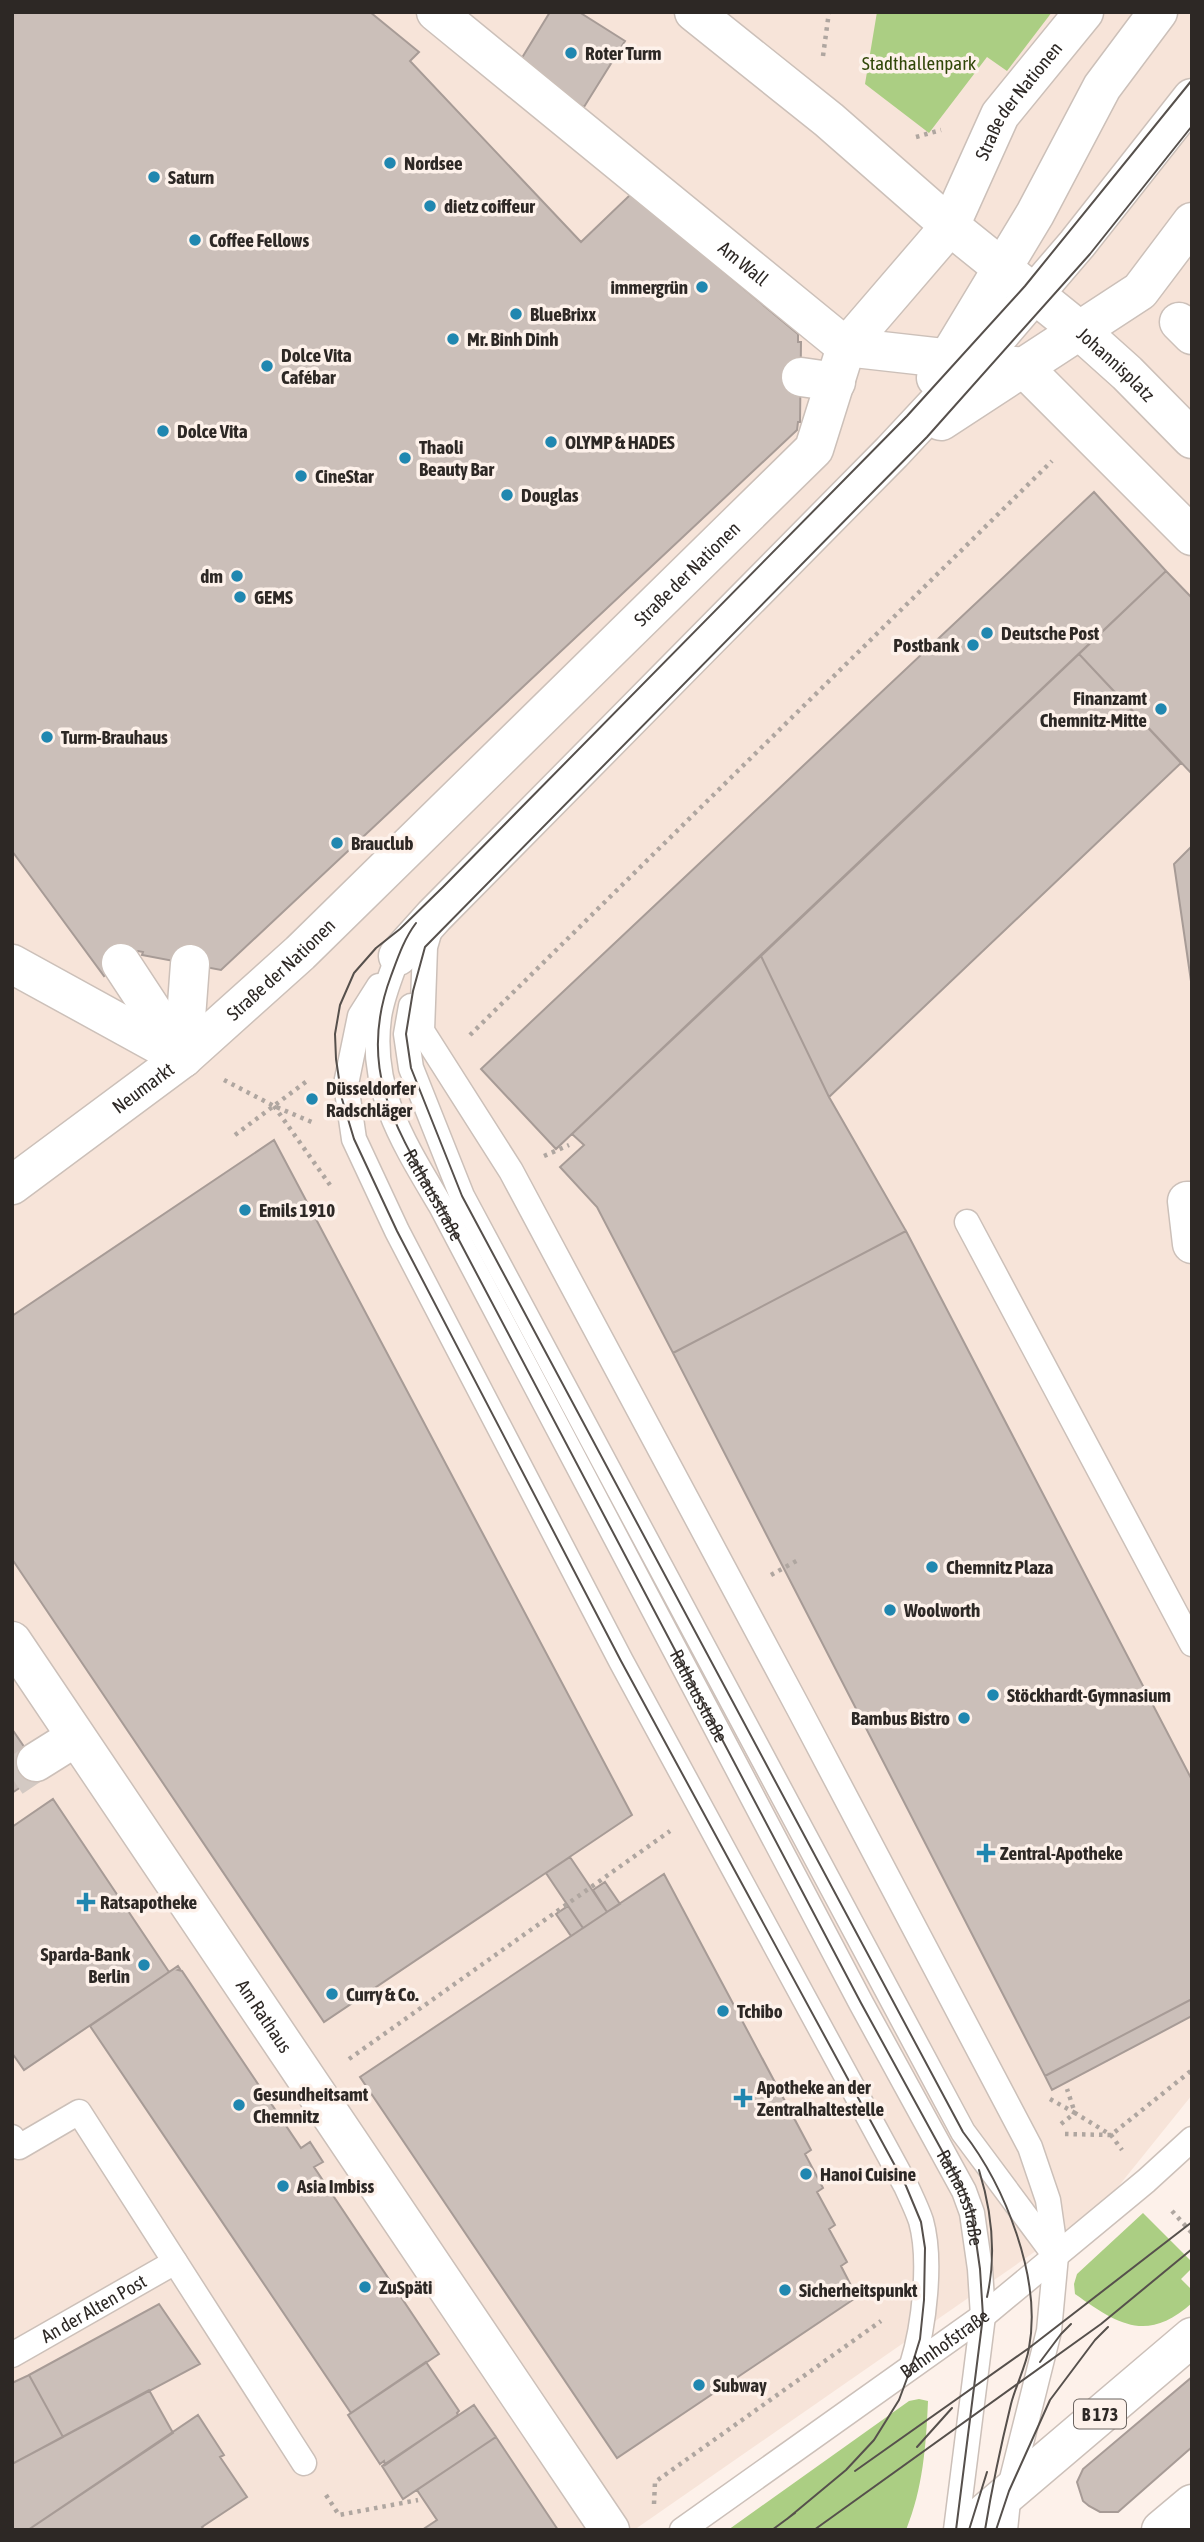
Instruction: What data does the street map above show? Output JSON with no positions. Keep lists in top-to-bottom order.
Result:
{
  "streets": {
    "street": [
      "Straße der Nationen",
      "Am Wall",
      "Johannisplatz",
      "Neumarkt",
      "Am Rathaus",
      "B 173"
    ],
    "lane": ["Rathausstraße", "An der Alten Post", "Bahnhofstraße"]
  },
  "crossings": [
    ["Straße der Nationen", "Am Wall"],
    ["Straße der Nationen", "Neumarkt"],
    ["Rathausstraße", "Bahnhofstraße"]
  ],
  "parks": ["Stadthallenpark"],
  "places": {
    "other": [
      "Roter Turm",
      "Nordsee",
      "Saturn",
      "dietz coiffeur",
      "Coffee Fellows",
      "immergrün",
      "BlueBrixx",
      "Mr. Binh Dinh",
      "Dolce Vita Cafébar",
      "Dolce Vita",
      "OLYMP & HADES",
      "Thaoli Beauty Bar",
      "CineStar",
      "Douglas",
      "dm",
      "GEMS",
      "Deutsche Post",
      "Postbank",
      "Finanzamt Chemnitz-Mitte",
      "Turm-Brauhaus",
      "Brauclub",
      "Düsseldorfer Radschläger",
      "Emils 1910",
      "Chemnitz Plaza",
      "Woolworth",
      "Stöckhardt-Gymnasium",
      "Bambus Bistro",
      "Sparda-Bank Berlin",
      "Curry & Co.",
      "Tchibo",
      "Gesundheitsamt Chemnitz",
      "Hanoi Cuisine",
      "Asia Imbiss",
      "ZuSpäti",
      "Sicherheitspunkt",
      "Subway"
    ],
    "health": ["Zentral-Apotheke", "Ratsapotheke", "Apotheke an der Zentralhaltestelle"]
  }
}
